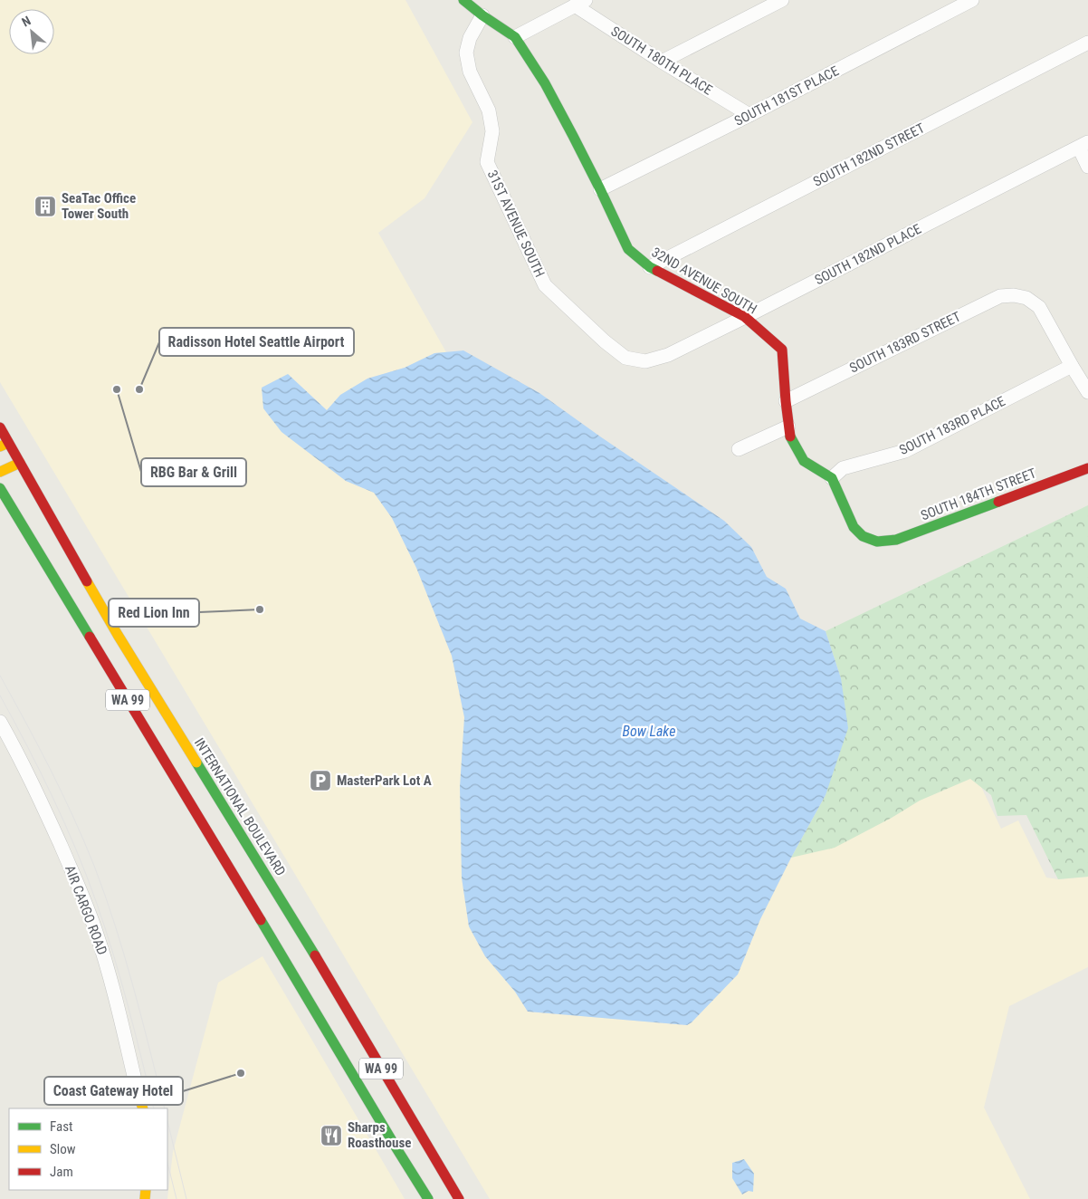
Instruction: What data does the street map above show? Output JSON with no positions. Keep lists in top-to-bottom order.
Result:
{
  "streets": {
    "main road": [
      "32ND AVENUE SOUTH",
      "SOUTH 184TH STREET",
      "WA 99",
      "INTERNATIONAL BOULEVARD",
      "AIR CARGO ROAD"
    ],
    "street": [
      "SOUTH 180TH PLACE",
      "SOUTH 181ST PLACE",
      "SOUTH 182ND STREET",
      "31ST AVENUE SOUTH",
      "SOUTH 182ND PLACE",
      "SOUTH 183RD STREET",
      "SOUTH 183RD PLACE"
    ]
  },
  "crossings": [
    ["SOUTH 180TH PLACE", "SOUTH 181ST PLACE"],
    ["SOUTH 180TH PLACE", "32ND AVENUE SOUTH"],
    ["SOUTH 181ST PLACE", "32ND AVENUE SOUTH"],
    ["SOUTH 182ND STREET", "32ND AVENUE SOUTH"],
    ["31ST AVENUE SOUTH", "SOUTH 182ND PLACE"],
    ["31ST AVENUE SOUTH", "32ND AVENUE SOUTH"],
    ["SOUTH 182ND PLACE", "32ND AVENUE SOUTH"],
    ["32ND AVENUE SOUTH", "SOUTH 183RD STREET"],
    ["32ND AVENUE SOUTH", "SOUTH 183RD PLACE"],
    ["32ND AVENUE SOUTH", "SOUTH 184TH STREET"],
    ["SOUTH 183RD STREET", "SOUTH 183RD PLACE"],
    ["SOUTH 183RD PLACE", "SOUTH 184TH STREET"]
  ],
  "water": ["Bow Lake"],
  "places": {
    "building": ["SeaTac Office Tower South"],
    "other": [
      "RBG Bar & Grill",
      "Radisson Hotel Seattle Airport",
      "Red Lion Inn",
      "Coast Gateway Hotel"
    ],
    "parking": ["MasterPark Lot A"],
    "restaurant": ["Sharps Roasthouse"]
  },
  "legend": ["Fast", "Slow", "Jam"],
  "north": "top left"
}
